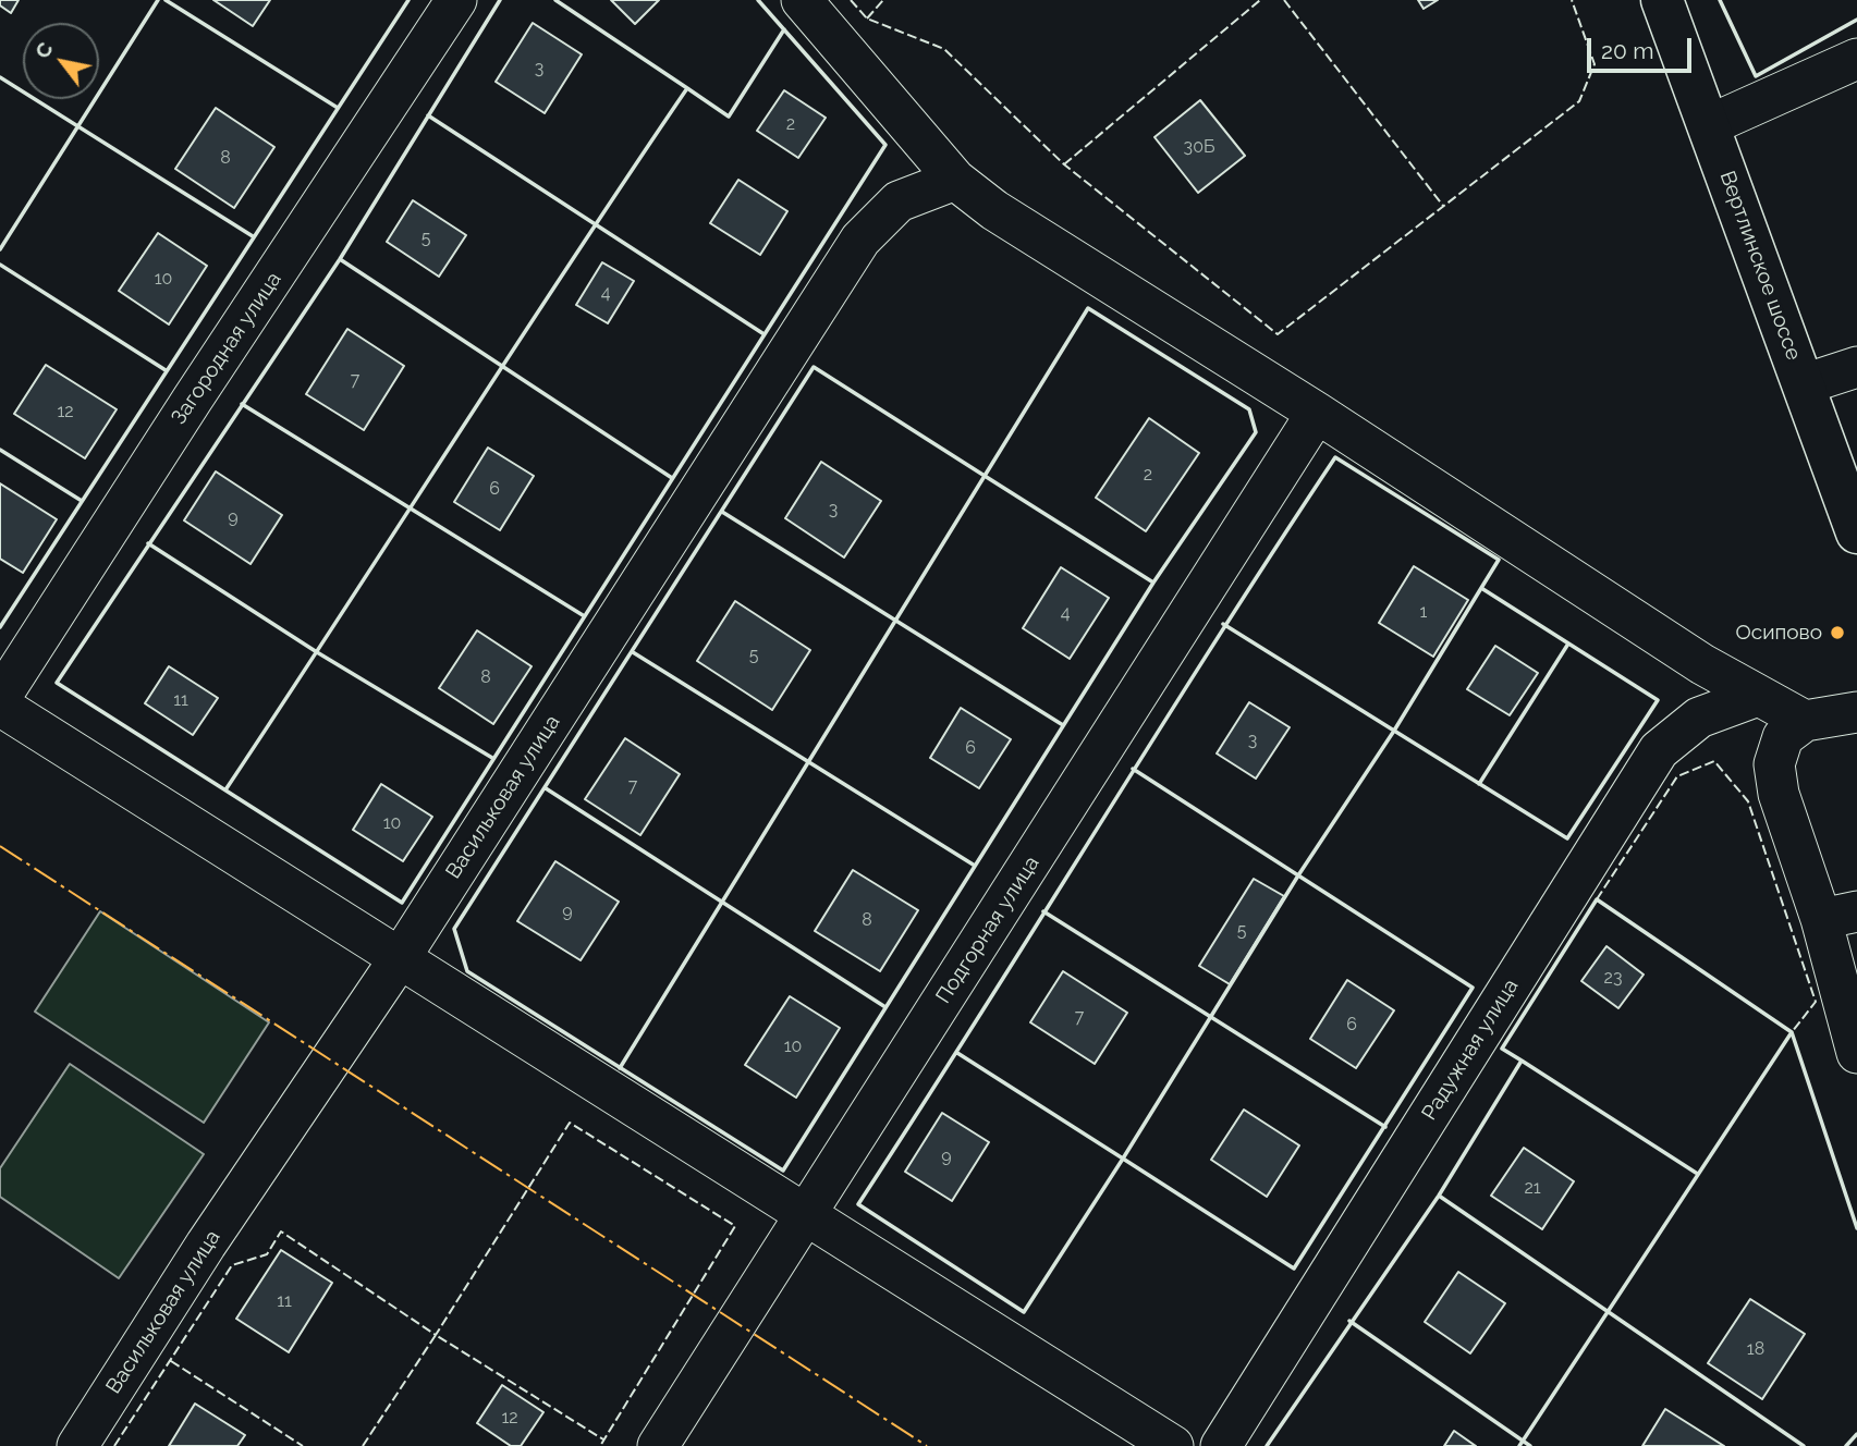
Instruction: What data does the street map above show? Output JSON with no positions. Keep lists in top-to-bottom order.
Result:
{
  "streets": {
    "main road": ["Вертлинское шоссе"],
    "street": [
      "Загородная улица",
      "Васильковая улица",
      "Подгорная улица",
      "Радужная улица"
    ]
  },
  "places": ["Осипово"],
  "house_numbers": [
    "3",
    "2",
    "30Б",
    "8",
    "5",
    "10",
    "4",
    "7",
    "12",
    "2",
    "6",
    "3",
    "9",
    "1",
    "4",
    "5",
    "8",
    "11",
    "3",
    "6",
    "7",
    "10",
    "9",
    "8",
    "5",
    "23",
    "7",
    "6",
    "10",
    "9",
    "21",
    "11",
    "18",
    "12"
  ],
  "scale_bar": "20 m",
  "north": "top left"
}
